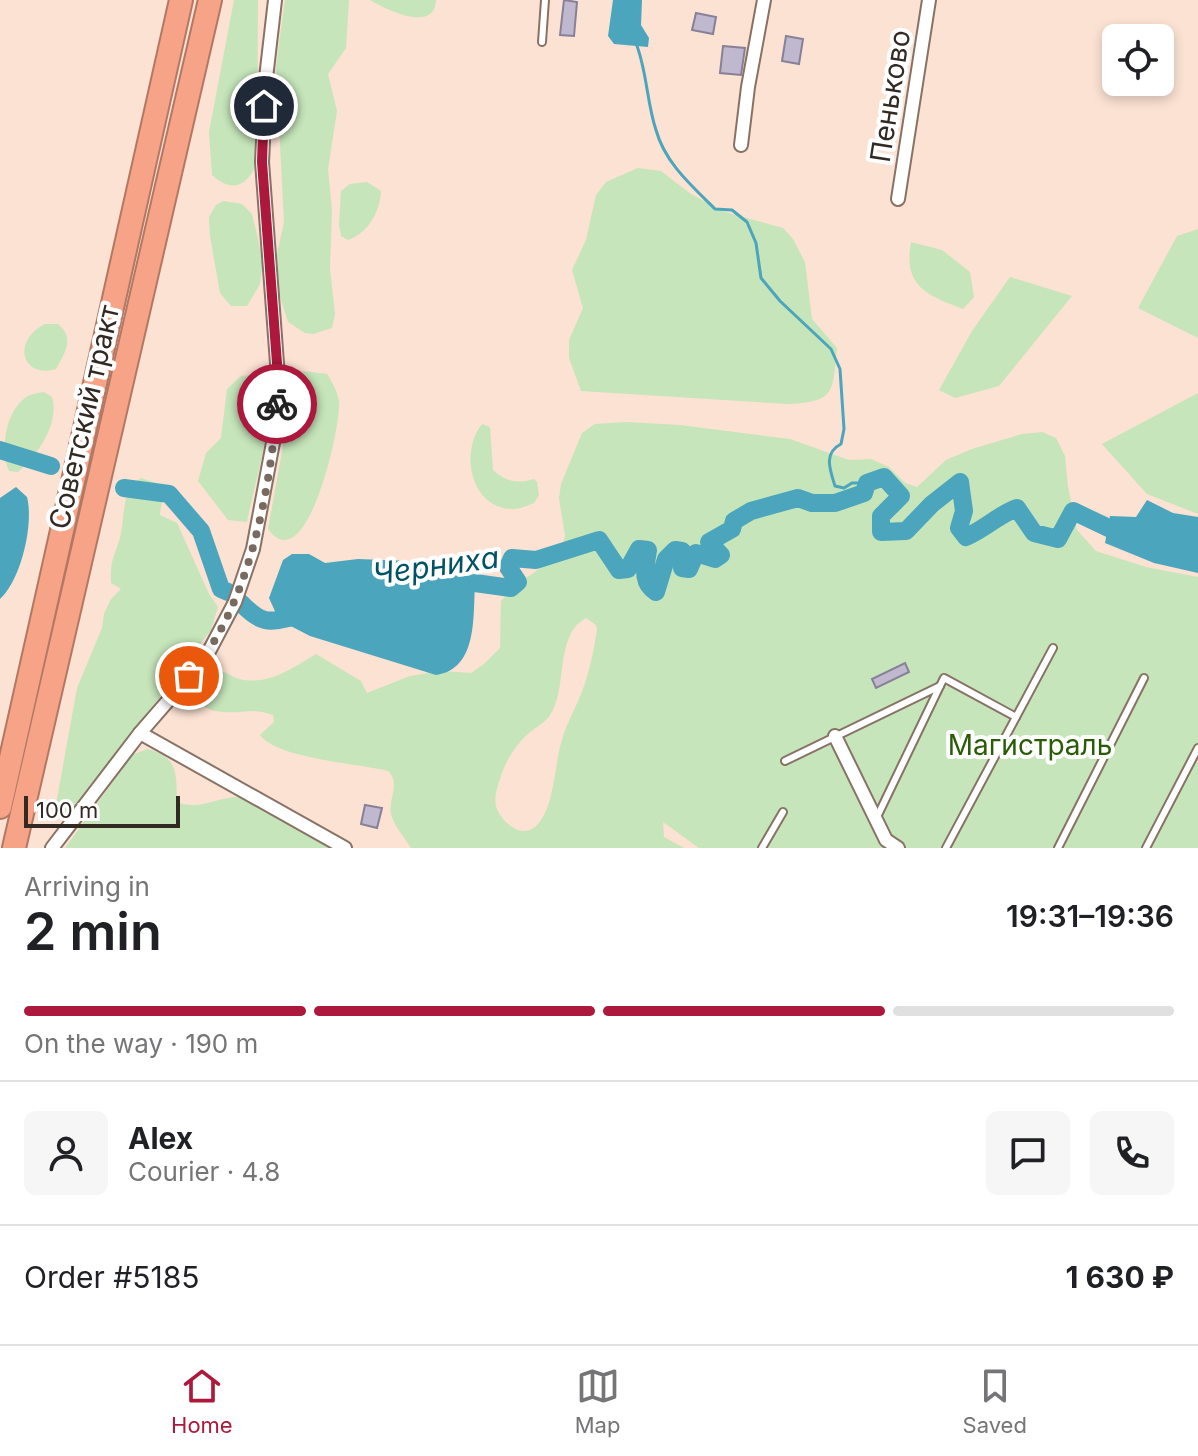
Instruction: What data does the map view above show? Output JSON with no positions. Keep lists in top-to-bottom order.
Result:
{
  "streets": {
    "highway": ["Советский тракт"],
    "street": ["Пеньково"]
  },
  "water": ["Черниха"],
  "parks": ["Магистраль"],
  "scale_bar": "100 m",
  "page": {
    "scale": "100 m",
    "heading": ["2 min", "Arriving in", "19:31–19:36"],
    "panel": [
      "Alex",
      "Courier · 4.8",
      "Order #5185",
      "1 630 ₽"
    ],
    "bar": "On the way · 190 m",
    "tabs": ["Home", "Map", "Saved"]
  }
}
